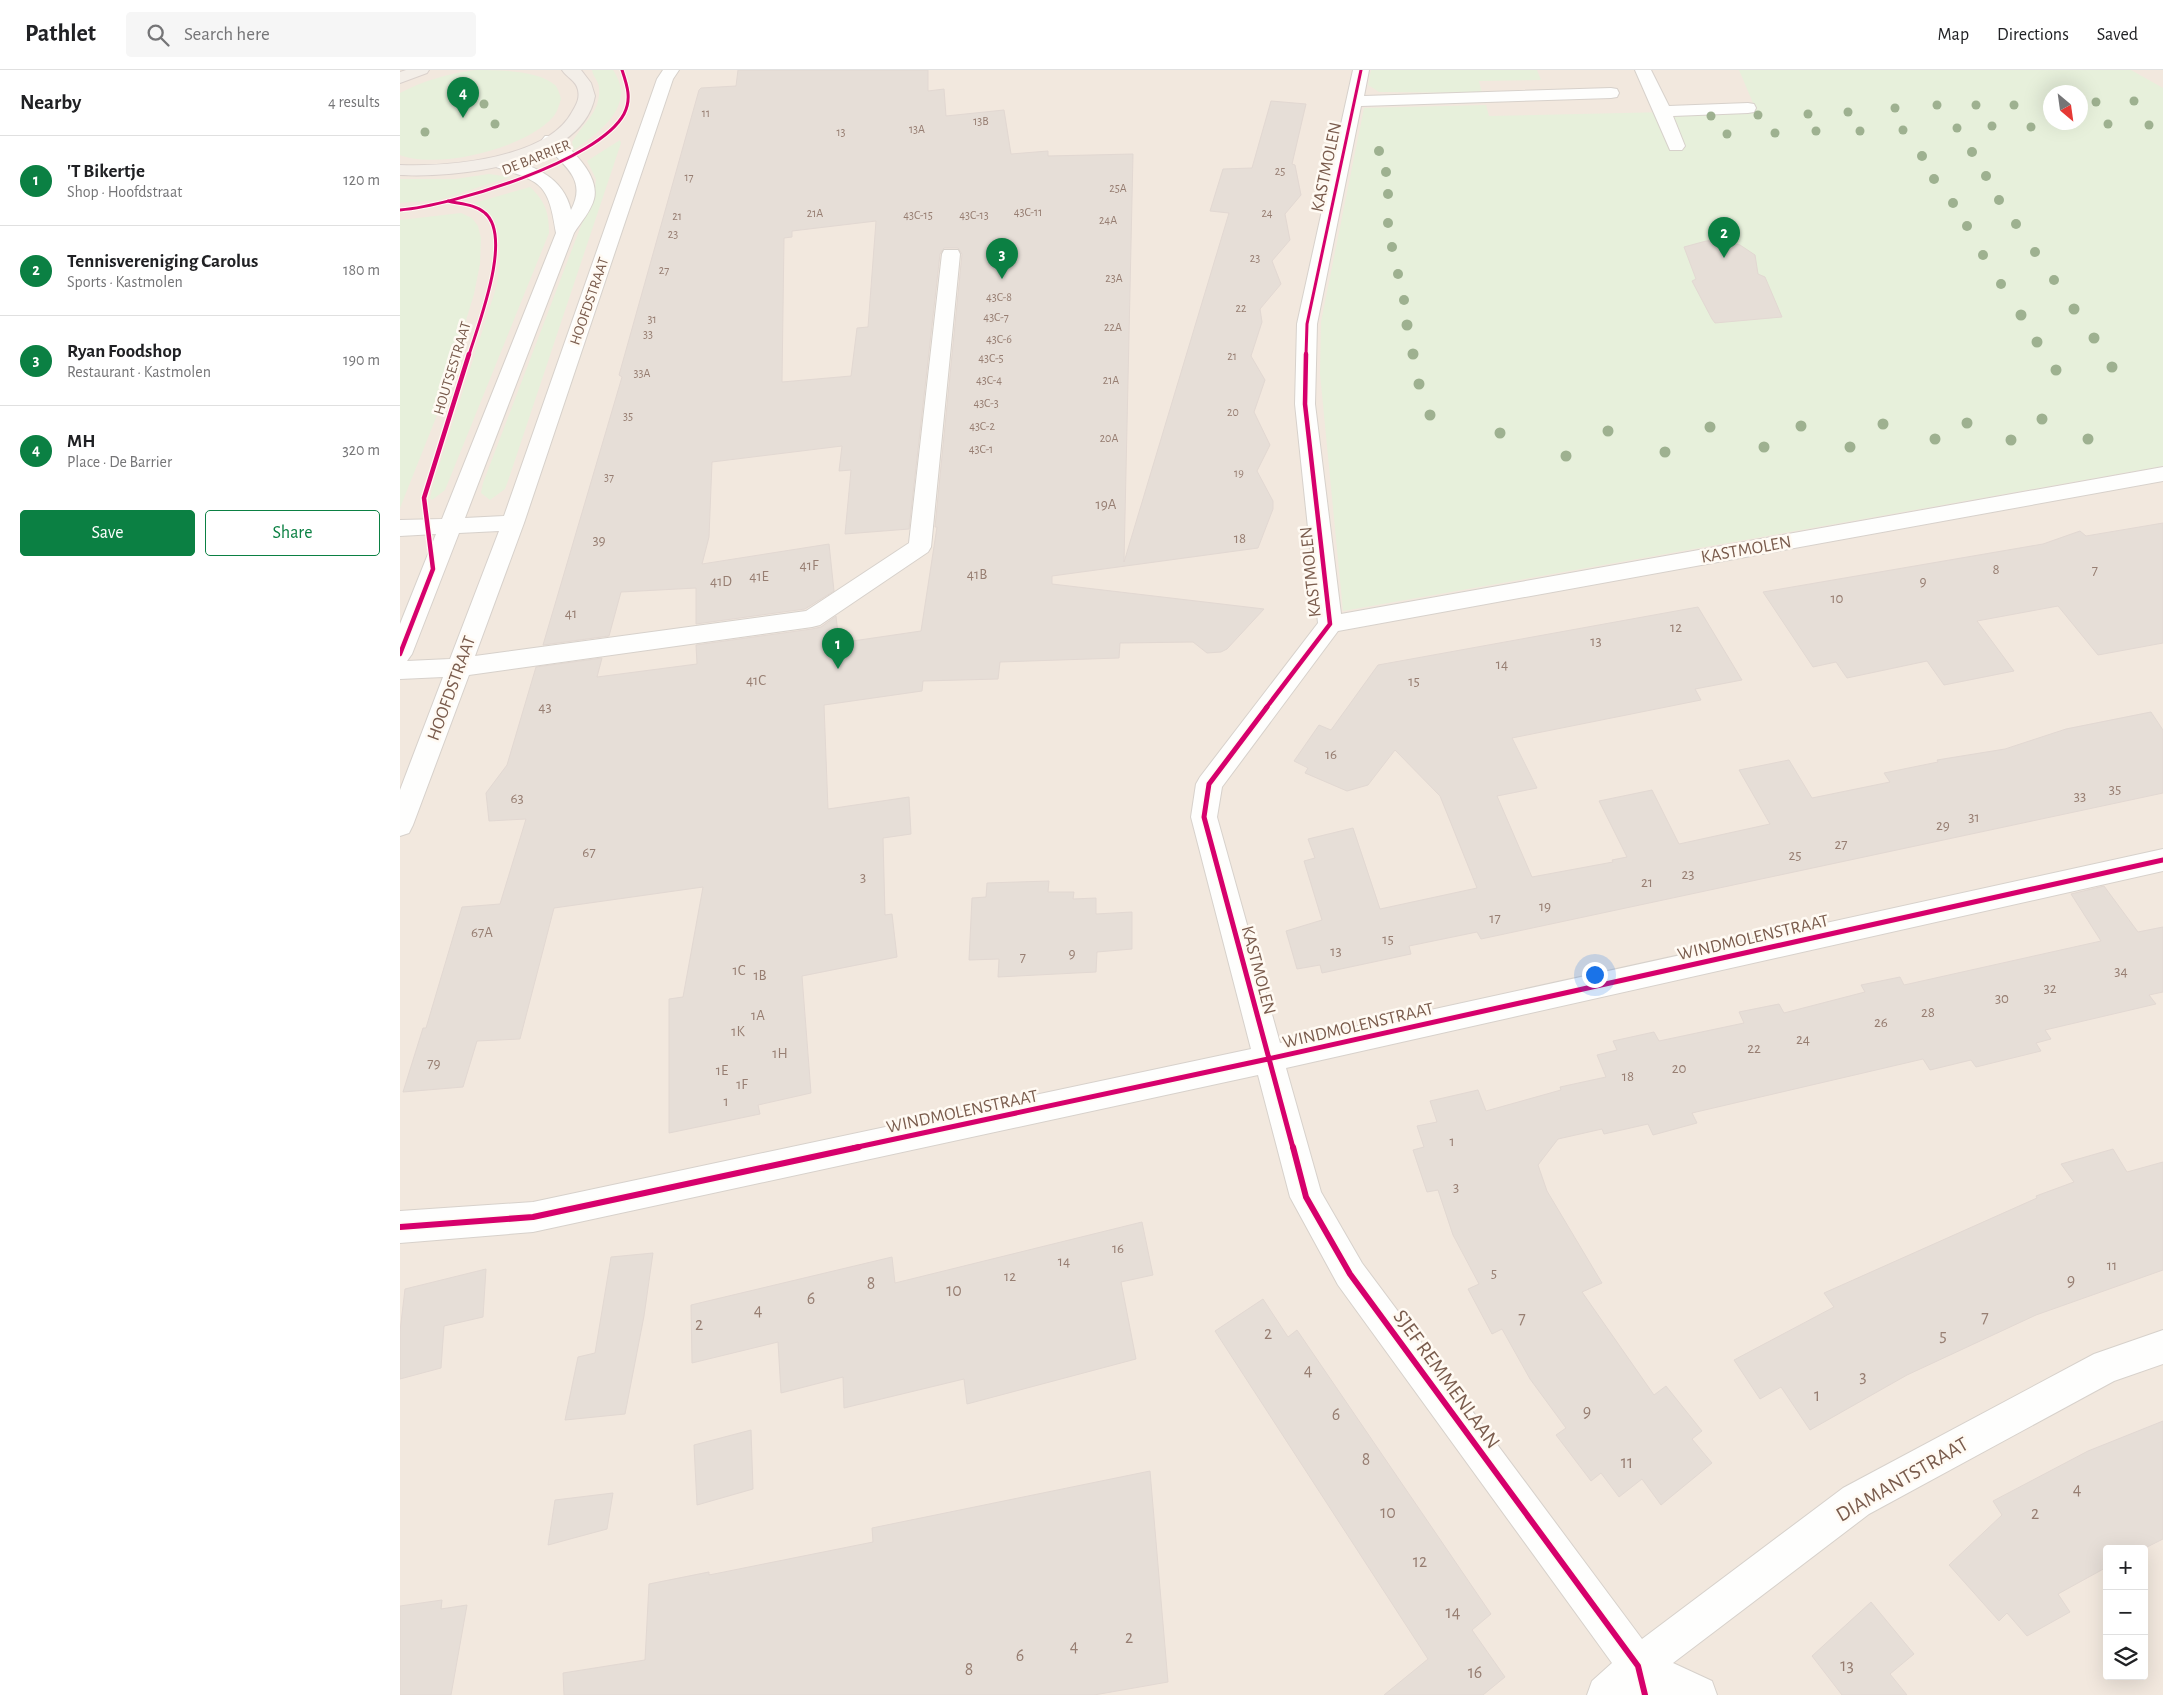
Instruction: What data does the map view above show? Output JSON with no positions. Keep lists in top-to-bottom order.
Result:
{
  "streets": {
    "main road": ["DE BARRIER"],
    "street": [
      "KASTMOLEN",
      "HOOFDSTRAAT",
      "WINDMOLENSTRAAT",
      "SJEF REMMENLAAN",
      "DIAMANTSTRAAT"
    ],
    "cycle path": ["HOUTSESTRAAT"]
  },
  "crossings": [
    ["KASTMOLEN", "WINDMOLENSTRAAT"],
    ["KASTMOLEN", "SJEF REMMENLAAN"],
    ["WINDMOLENSTRAAT", "SJEF REMMENLAAN"],
    ["SJEF REMMENLAAN", "DIAMANTSTRAAT"]
  ],
  "house_numbers": [
    "11",
    "13B",
    "13A",
    "13",
    "25",
    "17",
    "25A",
    "43C-11",
    "21A",
    "24",
    "43C-15",
    "43C-13",
    "21",
    "24A",
    "23",
    "23",
    "27",
    "23A",
    "43C-8",
    "22",
    "43C-7",
    "31",
    "22A",
    "33",
    "43C-6",
    "21",
    "43C-5",
    "33A",
    "43C-4",
    "21A",
    "43C-3",
    "20",
    "35",
    "43C-2",
    "20A",
    "43C-1",
    "19",
    "37",
    "19A",
    "18",
    "39",
    "41F",
    "8",
    "7",
    "41B",
    "41E",
    "41D",
    "9",
    "10",
    "41",
    "12",
    "13",
    "14",
    "41C",
    "15",
    "43",
    "16",
    "35",
    "33",
    "63",
    "31",
    "29",
    "27",
    "67",
    "25",
    "23",
    "3",
    "21",
    "19",
    "17",
    "67A",
    "15",
    "13",
    "9",
    "7",
    "1C",
    "34",
    "1B",
    "32",
    "30",
    "28",
    "1A",
    "26",
    "1K",
    "24",
    "22",
    "1H",
    "79",
    "20",
    "1E",
    "18",
    "1F",
    "1",
    "1",
    "3",
    "16",
    "14",
    "11",
    "5",
    "12",
    "9",
    "8",
    "10",
    "6",
    "4",
    "7",
    "7",
    "2",
    "2",
    "5",
    "4",
    "3",
    "1",
    "9",
    "6",
    "8",
    "11",
    "4",
    "10",
    "2",
    "12",
    "14",
    "2",
    "4",
    "6",
    "13",
    "8",
    "16"
  ],
  "north": "bottom right",
  "page": {
    "header": "Pathlet",
    "search": "Search here",
    "nav": ["Map", "Directions", "Saved"],
    "heading": ["Nearby", "4 results"],
    "pins": [
      "4",
      "2",
      "3",
      "1"
    ],
    "list": [
      {
        "mark": "1",
        "name": "'T Bikertje",
        "note": "Shop · Hoofdstraat",
        "value": "120 m"
      },
      {
        "mark": "2",
        "name": "Tennisvereniging Carolus",
        "note": "Sports · Kastmolen",
        "value": "180 m"
      },
      {
        "mark": "3",
        "name": "Ryan Foodshop",
        "note": "Restaurant · Kastmolen",
        "value": "190 m"
      },
      {
        "mark": "4",
        "name": "MH",
        "note": "Place · De Barrier",
        "value": "320 m"
      }
    ],
    "buttons": ["Save", "Share"],
    "map_buttons": ["+", "−"]
  }
}
